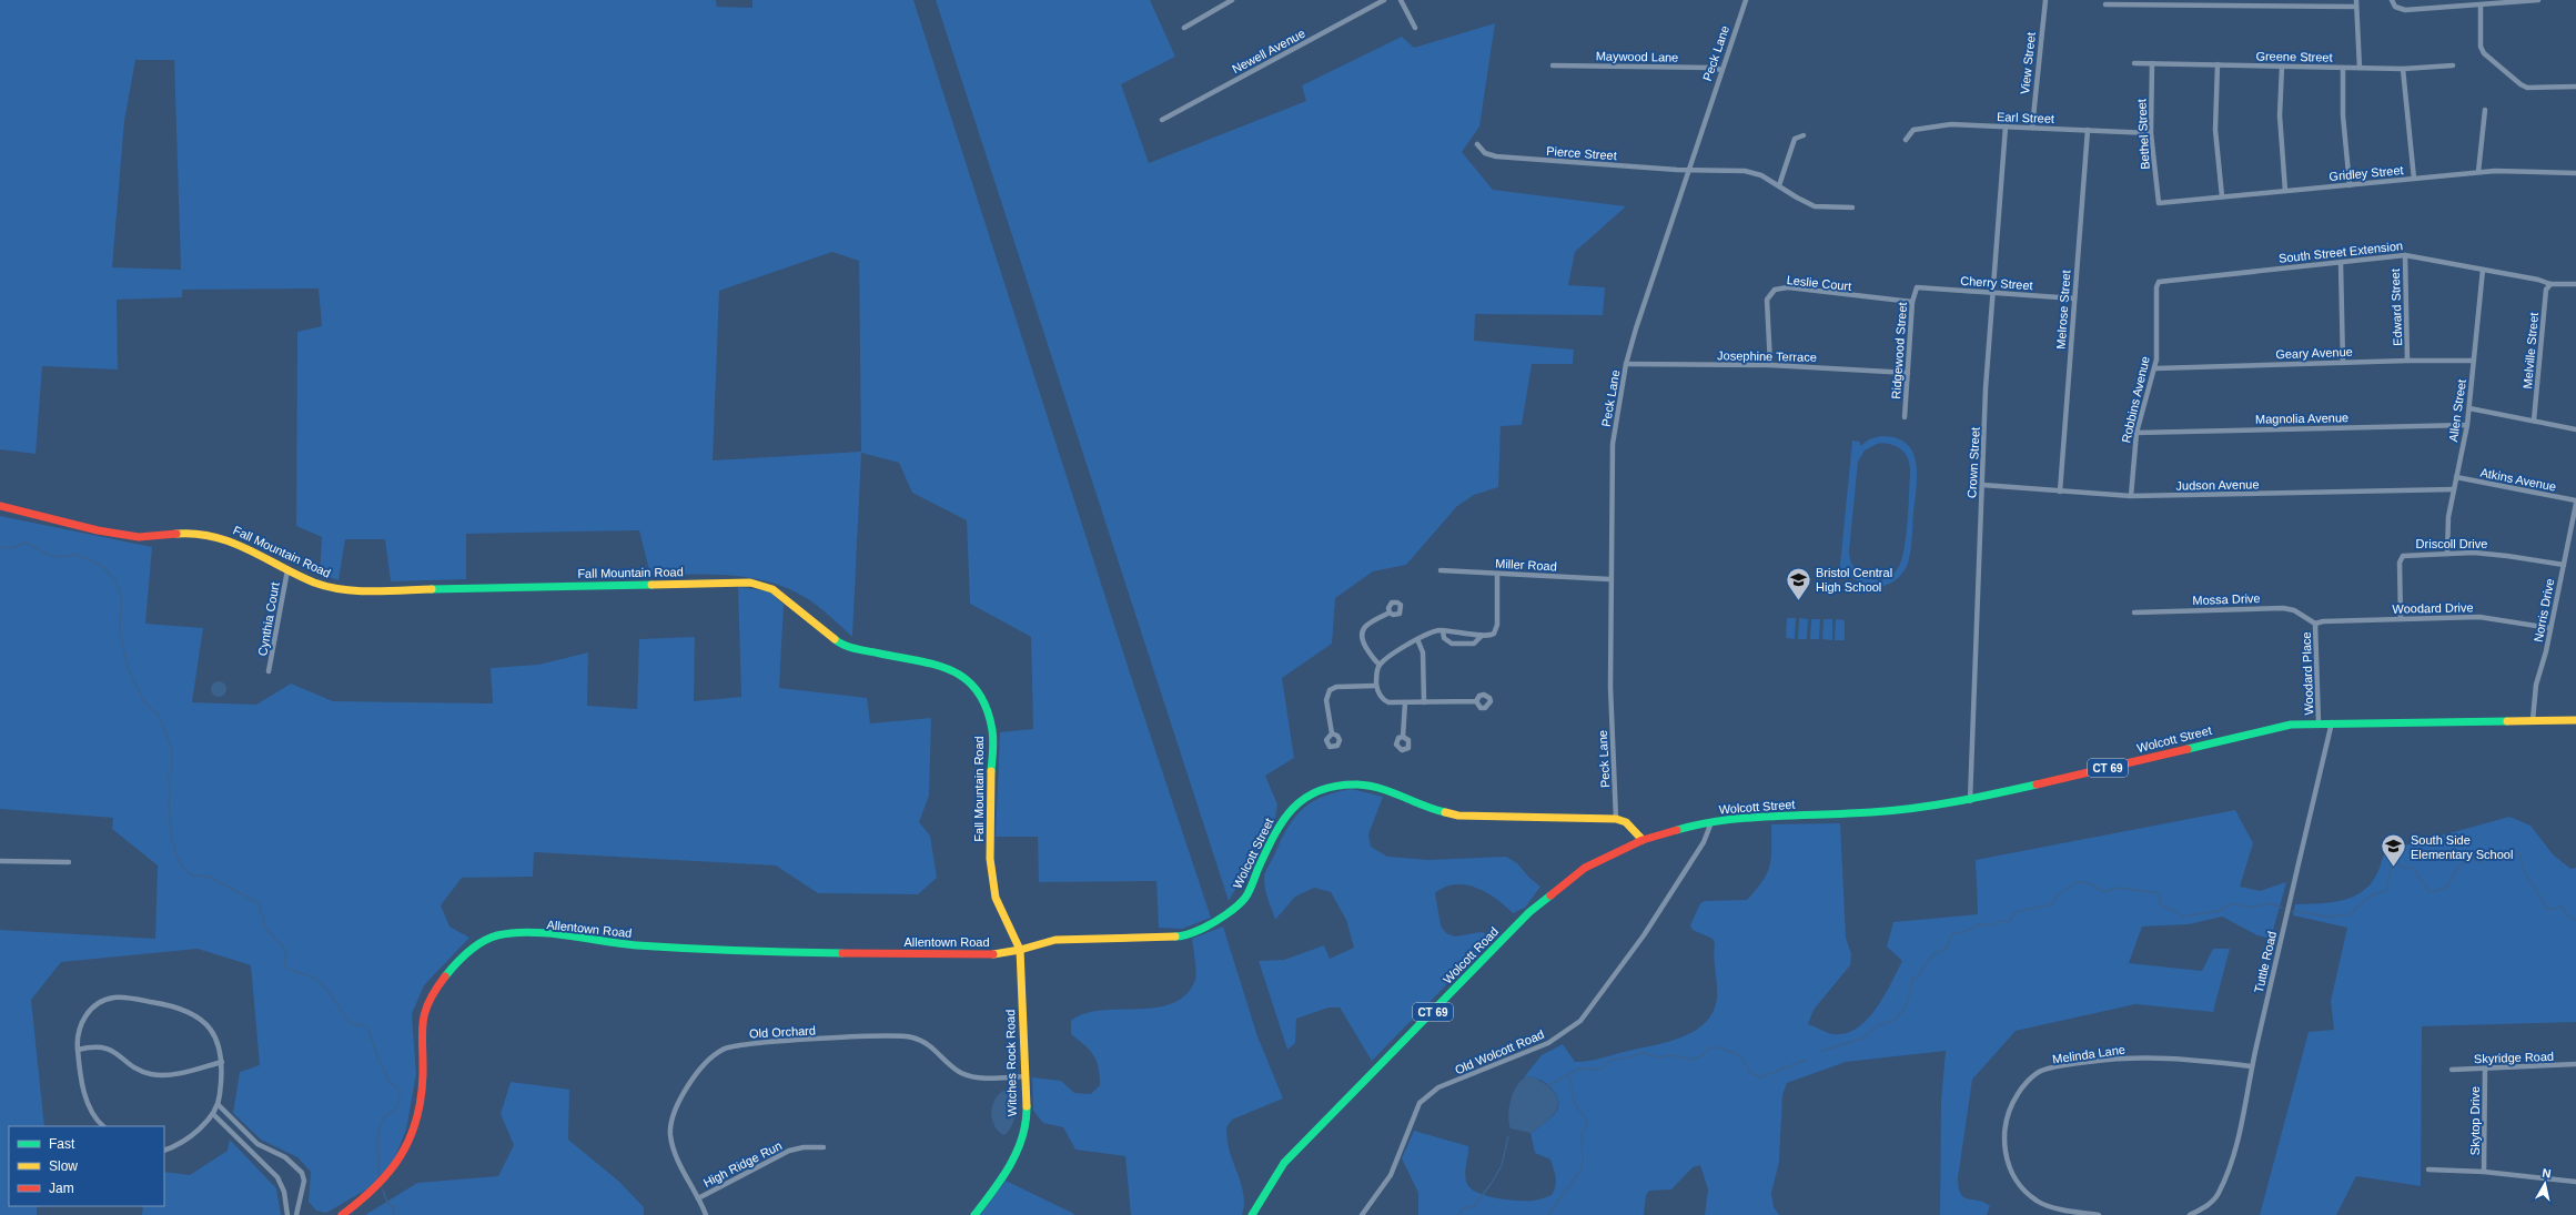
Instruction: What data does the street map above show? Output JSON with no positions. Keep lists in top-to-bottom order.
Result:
{
  "streets": {
    "main road": [
      "Fall Mountain Road",
      "Wolcott Street",
      "CT 69",
      "Allentown Road",
      "Wolcott Road",
      "Witches Rock Road"
    ],
    "street": [
      "Newell Avenue",
      "Peck Lane",
      "Maywood Lane",
      "Greene Street",
      "View Street",
      "Earl Street",
      "Bethel Street",
      "Pierce Street",
      "Gridley Street",
      "South Street Extension",
      "Leslie Court",
      "Cherry Street",
      "Edward Street",
      "Melrose Street",
      "Ridgewood Street",
      "Melville Street",
      "Geary Avenue",
      "Josephine Terrace",
      "Robbins Avenue",
      "Allen Street",
      "Magnolia Avenue",
      "Crown Street",
      "Atkins Avenue",
      "Judson Avenue",
      "Driscoll Drive",
      "Miller Road",
      "Mossa Drive",
      "Woodard Drive",
      "Norris Drive",
      "Cynthia Court",
      "Woodard Place",
      "Tuttle Road",
      "Old Orchard",
      "Old Wolcott Road",
      "Melinda Lane",
      "Skyridge Road",
      "Skytop Drive",
      "High Ridge Run"
    ]
  },
  "crossings": [
    ["Peck Lane", "Maywood Lane"],
    ["Peck Lane", "Pierce Street"],
    ["Peck Lane", "Josephine Terrace"],
    ["Peck Lane", "Miller Road"],
    ["Peck Lane", "Wolcott Street"],
    ["Greene Street", "Bethel Street"],
    ["View Street", "Earl Street"],
    ["Earl Street", "Bethel Street"],
    ["Earl Street", "Melrose Street"],
    ["Earl Street", "Crown Street"],
    ["Bethel Street", "Gridley Street"],
    ["South Street Extension", "Edward Street"],
    ["South Street Extension", "Melville Street"],
    ["South Street Extension", "Robbins Avenue"],
    ["South Street Extension", "Allen Street"],
    ["Leslie Court", "Ridgewood Street"],
    ["Leslie Court", "Josephine Terrace"],
    ["Cherry Street", "Melrose Street"],
    ["Cherry Street", "Ridgewood Street"],
    ["Cherry Street", "Crown Street"],
    ["Edward Street", "Geary Avenue"],
    ["Melrose Street", "Judson Avenue"],
    ["Ridgewood Street", "Josephine Terrace"],
    ["Geary Avenue", "Robbins Avenue"],
    ["Geary Avenue", "Allen Street"],
    ["Robbins Avenue", "Magnolia Avenue"],
    ["Robbins Avenue", "Judson Avenue"],
    ["Allen Street", "Magnolia Avenue"],
    ["Allen Street", "Atkins Avenue"],
    ["Allen Street", "Judson Avenue"],
    ["Allen Street", "Driscoll Drive"],
    ["Crown Street", "Judson Avenue"],
    ["Crown Street", "Wolcott Street"],
    ["Atkins Avenue", "Norris Drive"],
    ["Driscoll Drive", "Woodard Drive"],
    ["Driscoll Drive", "Norris Drive"],
    ["Fall Mountain Road", "Cynthia Court"],
    ["Fall Mountain Road", "Wolcott Street"],
    ["Fall Mountain Road", "Allentown Road"],
    ["Fall Mountain Road", "Witches Rock Road"],
    ["Mossa Drive", "Woodard Drive"],
    ["Mossa Drive", "Woodard Place"],
    ["Woodard Drive", "Norris Drive"],
    ["Woodard Drive", "Woodard Place"],
    ["Norris Drive", "Wolcott Street"],
    ["Woodard Place", "Wolcott Street"],
    ["Wolcott Street", "Allentown Road"],
    ["Wolcott Street", "Wolcott Road"],
    ["Wolcott Street", "Tuttle Road"],
    ["Wolcott Street", "Old Wolcott Road"],
    ["Wolcott Street", "Witches Rock Road"],
    ["Allentown Road", "Witches Rock Road"],
    ["Tuttle Road", "Melinda Lane"],
    ["Old Orchard", "Witches Rock Road"],
    ["Old Orchard", "High Ridge Run"],
    ["Skyridge Road", "Skytop Drive"]
  ],
  "places": {
    "school or university": ["Bristol Central High School", "South Side Elementary School"]
  },
  "legend": ["Fast", "Slow", "Jam"],
  "north": "top"
}
